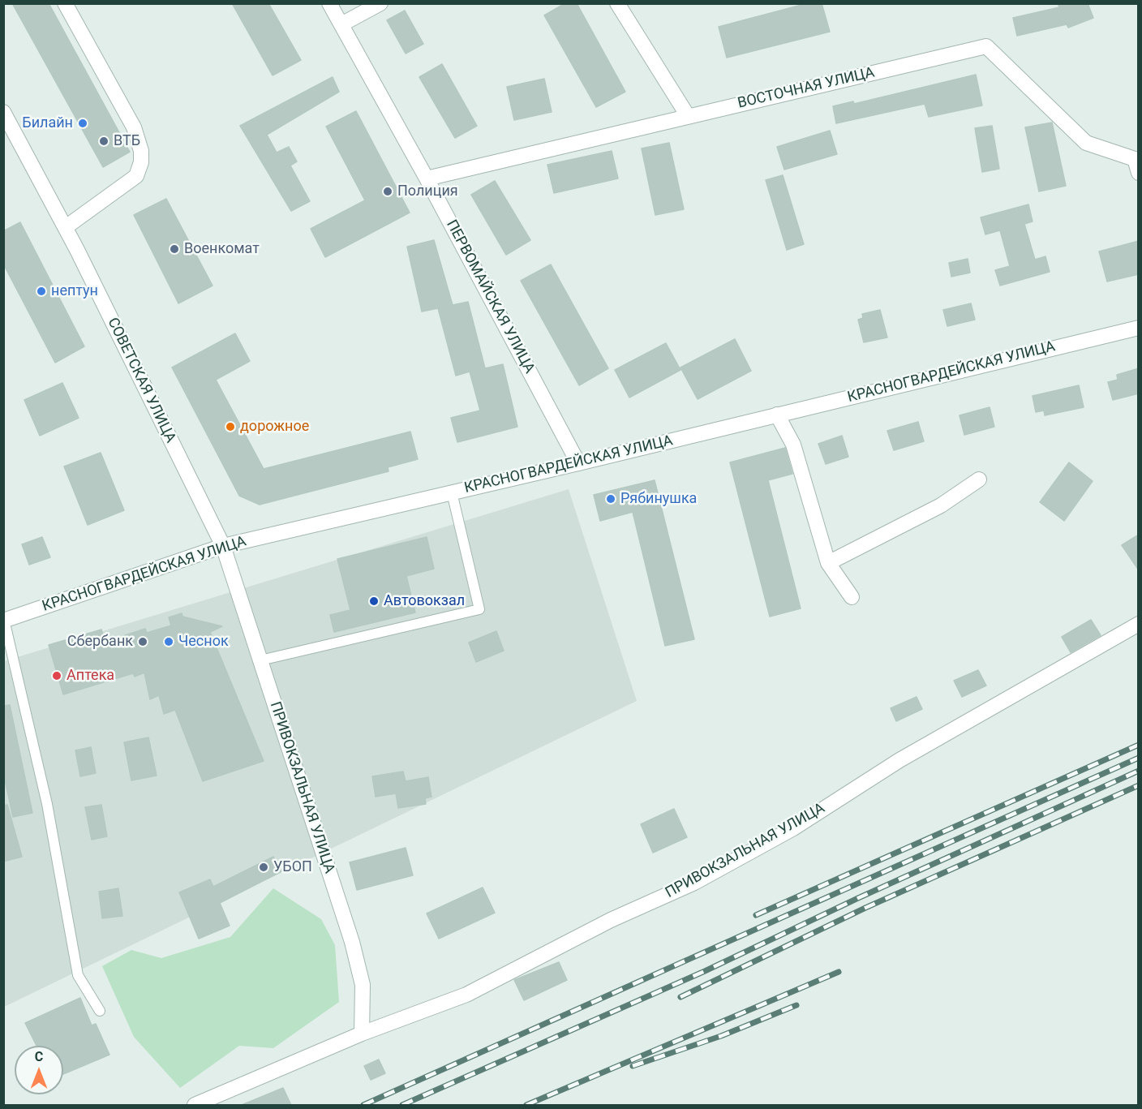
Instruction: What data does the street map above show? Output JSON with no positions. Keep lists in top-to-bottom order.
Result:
{
  "streets": {
    "street": [
      "ВОСТОЧНАЯ УЛИЦА",
      "ПЕРВОМАЙСКАЯ УЛИЦА",
      "КРАСНОГВАРДЕЙСКАЯ УЛИЦА",
      "СОВЕТСКАЯ УЛИЦА",
      "ПРИВОКЗАЛЬНАЯ УЛИЦА"
    ]
  },
  "crossings": [
    ["ВОСТОЧНАЯ УЛИЦА", "ПЕРВОМАЙСКАЯ УЛИЦА"],
    ["ПЕРВОМАЙСКАЯ УЛИЦА", "КРАСНОГВАРДЕЙСКАЯ УЛИЦА"],
    ["КРАСНОГВАРДЕЙСКАЯ УЛИЦА", "СОВЕТСКАЯ УЛИЦА"],
    ["КРАСНОГВАРДЕЙСКАЯ УЛИЦА", "ПРИВОКЗАЛЬНАЯ УЛИЦА"],
    ["СОВЕТСКАЯ УЛИЦА", "ПРИВОКЗАЛЬНАЯ УЛИЦА"]
  ],
  "places": [
    "Билайн",
    "ВТБ",
    "Полиция",
    "Военкомат",
    "нептун",
    "дорожное",
    "Рябинушка",
    "Автовокзал",
    "Сбербанк",
    "Чеснок",
    "Аптека",
    "УБОП"
  ],
  "north": "top"
}
